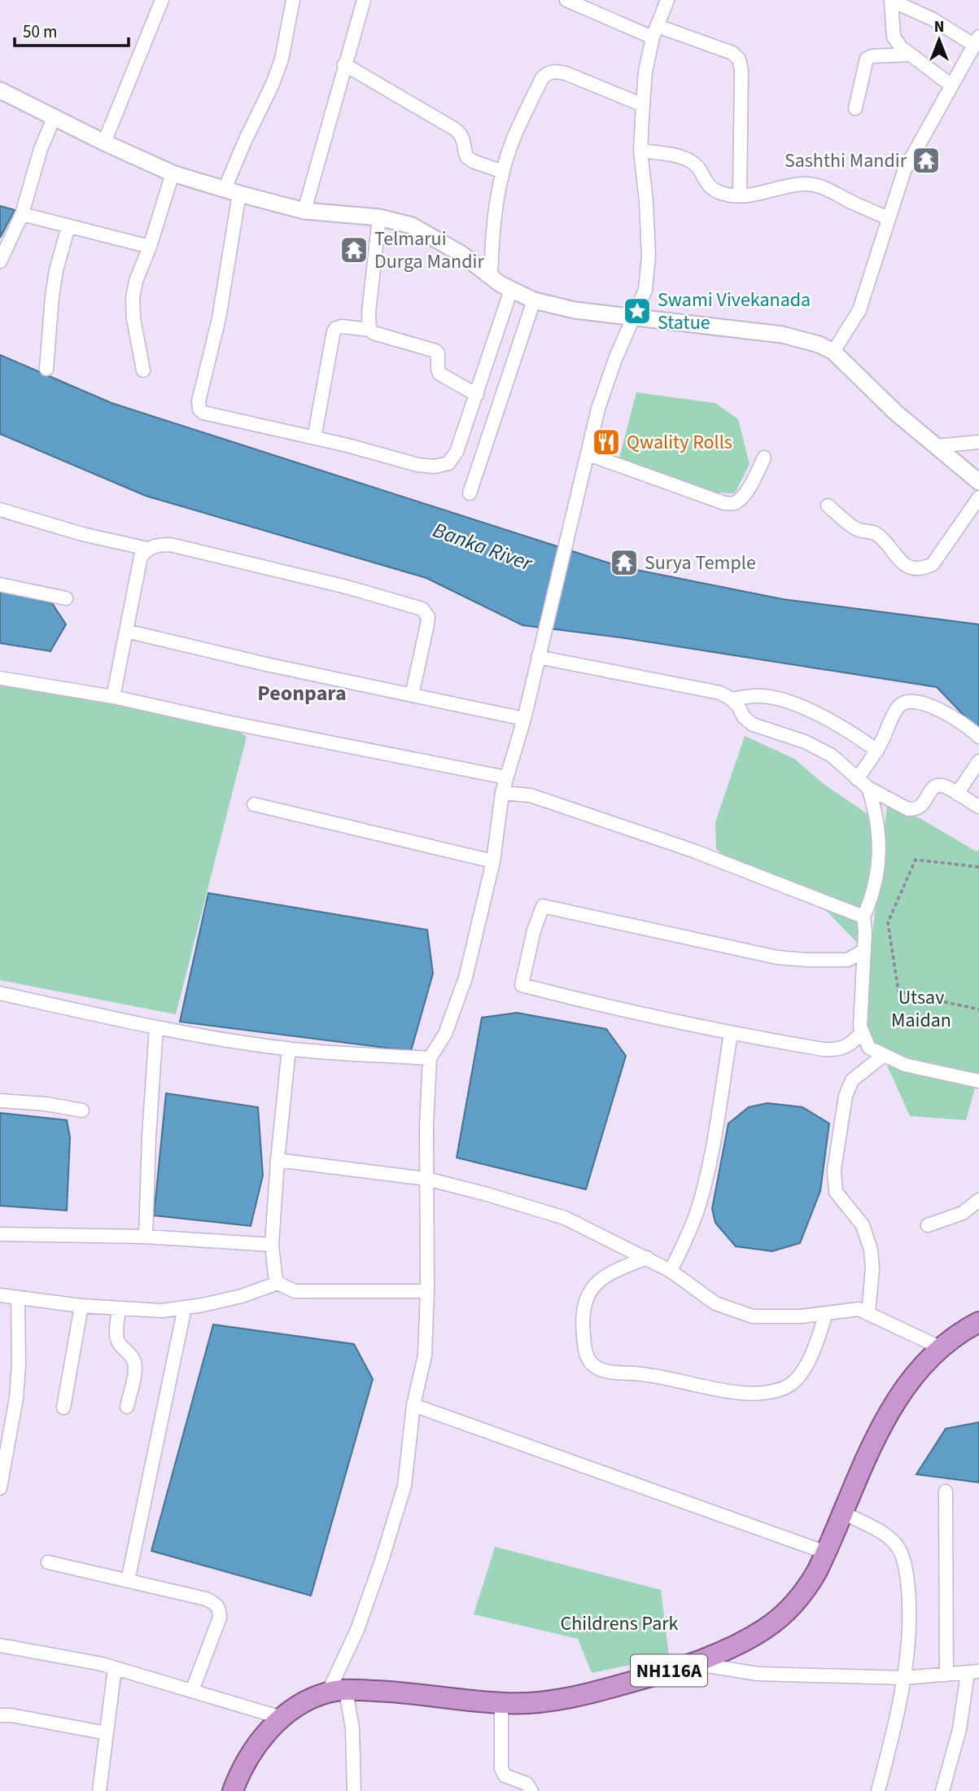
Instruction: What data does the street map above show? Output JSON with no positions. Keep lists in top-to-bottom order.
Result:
{
  "streets": {
    "highway": ["NH116A"]
  },
  "districts": ["Peonpara"],
  "water": ["Banka River"],
  "parks": ["Utsav Maidan", "Childrens Park"],
  "places": {
    "temple": ["Sashthi Mandir", "Telmarui Durga Mandir", "Surya Temple"],
    "place": ["Swami Vivekanada Statue"],
    "restaurant": ["Qwality Rolls"]
  },
  "scale_bar": "50 m",
  "north": "top"
}
